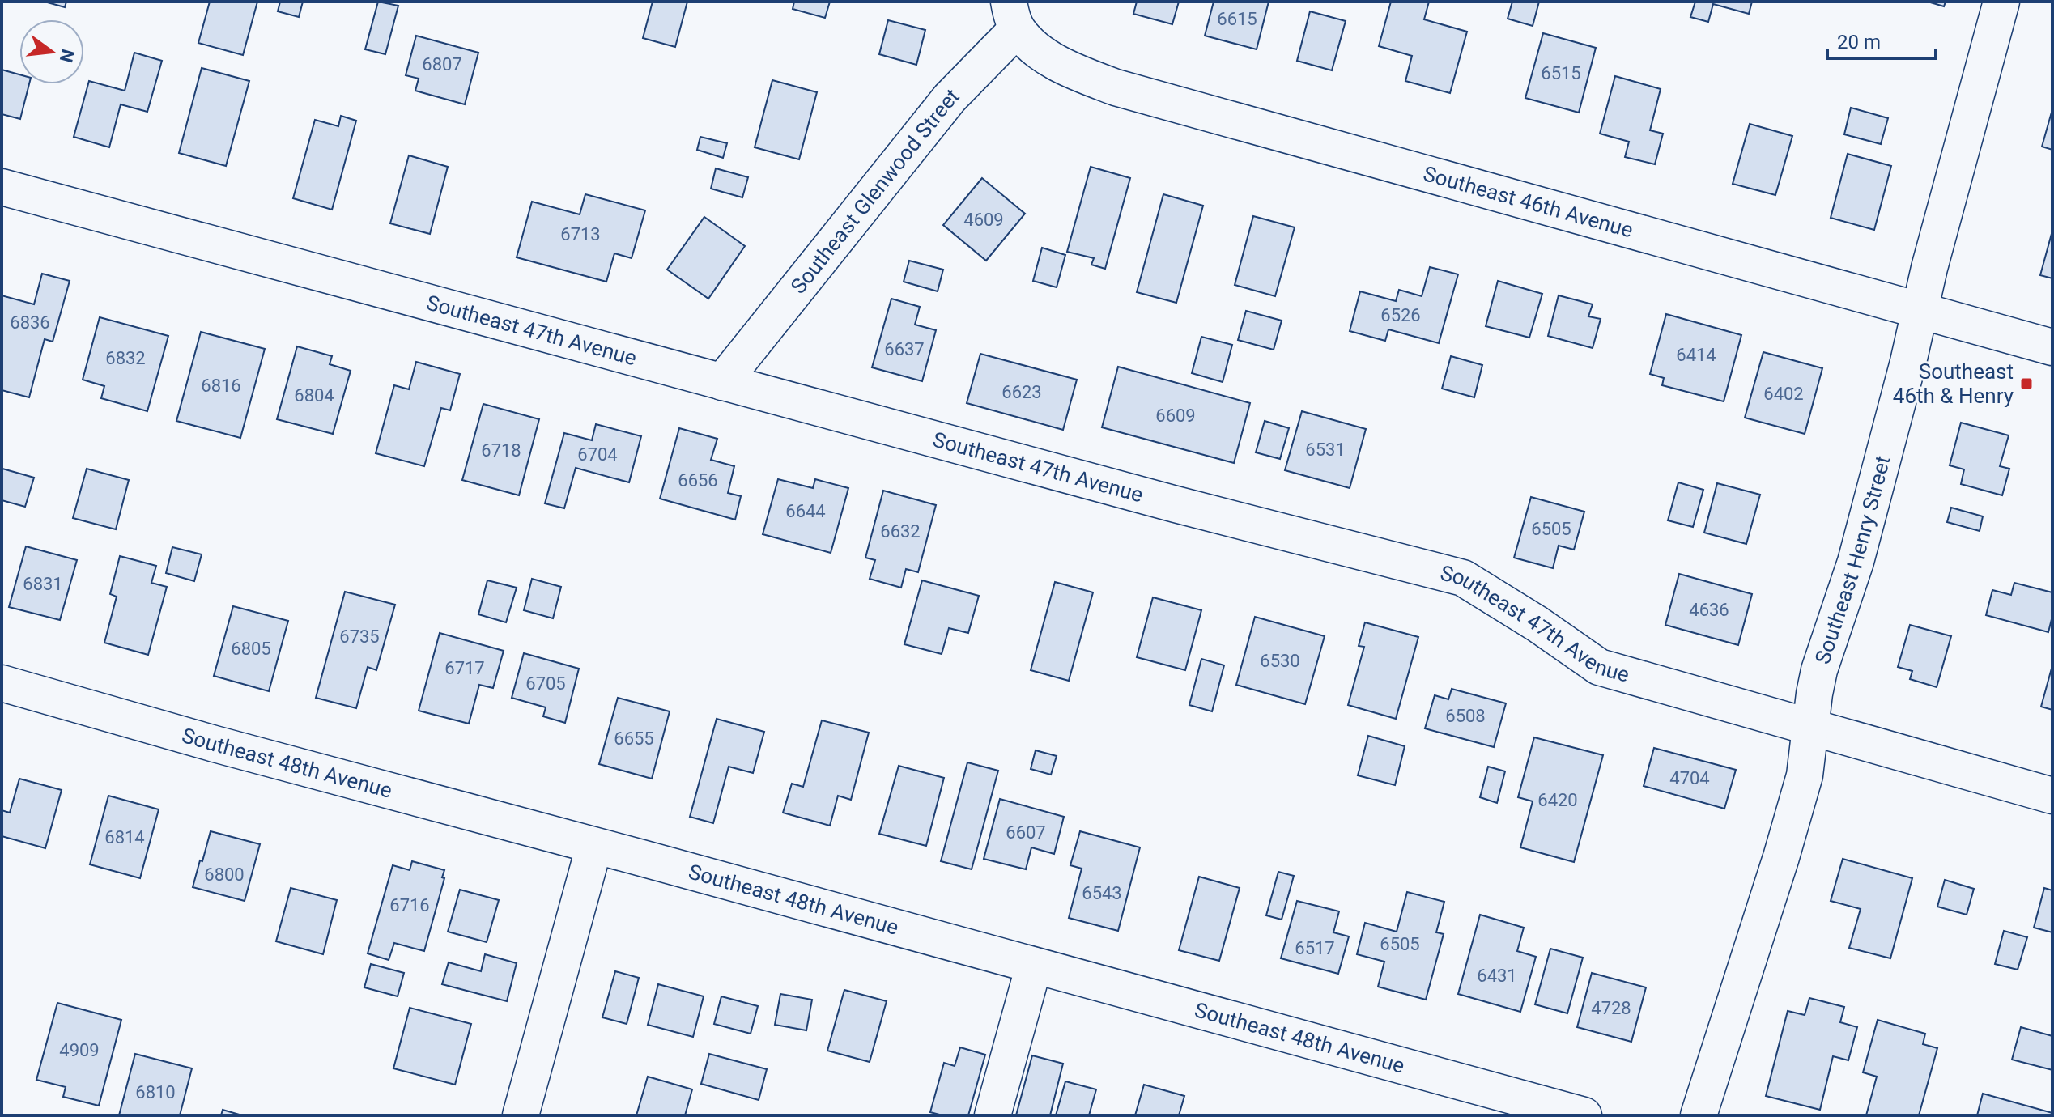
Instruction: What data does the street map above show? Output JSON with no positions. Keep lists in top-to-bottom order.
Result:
{
  "streets": {
    "street": [
      "Southeast Glenwood Street",
      "Southeast 46th Avenue",
      "Southeast 47th Avenue",
      "Southeast Henry Street",
      "Southeast 48th Avenue"
    ]
  },
  "crossings": [
    ["Southeast Glenwood Street", "Southeast 46th Avenue"],
    ["Southeast Glenwood Street", "Southeast 47th Avenue"],
    ["Southeast 46th Avenue", "Southeast Henry Street"],
    ["Southeast 47th Avenue", "Southeast Henry Street"]
  ],
  "places": {
    "transit": ["Southeast 46th & Henry"]
  },
  "house_numbers": [
    "6615",
    "6807",
    "6515",
    "4609",
    "6713",
    "6526",
    "6836",
    "6637",
    "6414",
    "6832",
    "6816",
    "6623",
    "6402",
    "6804",
    "6609",
    "6531",
    "6718",
    "6704",
    "6656",
    "6644",
    "6505",
    "6632",
    "6831",
    "4636",
    "6735",
    "6805",
    "6530",
    "6717",
    "6705",
    "6508",
    "6655",
    "4704",
    "6420",
    "6607",
    "6814",
    "6800",
    "6543",
    "6716",
    "6505",
    "6517",
    "6431",
    "4728",
    "4909",
    "6810"
  ],
  "scale_bar": "20 m",
  "north": "right"
}
